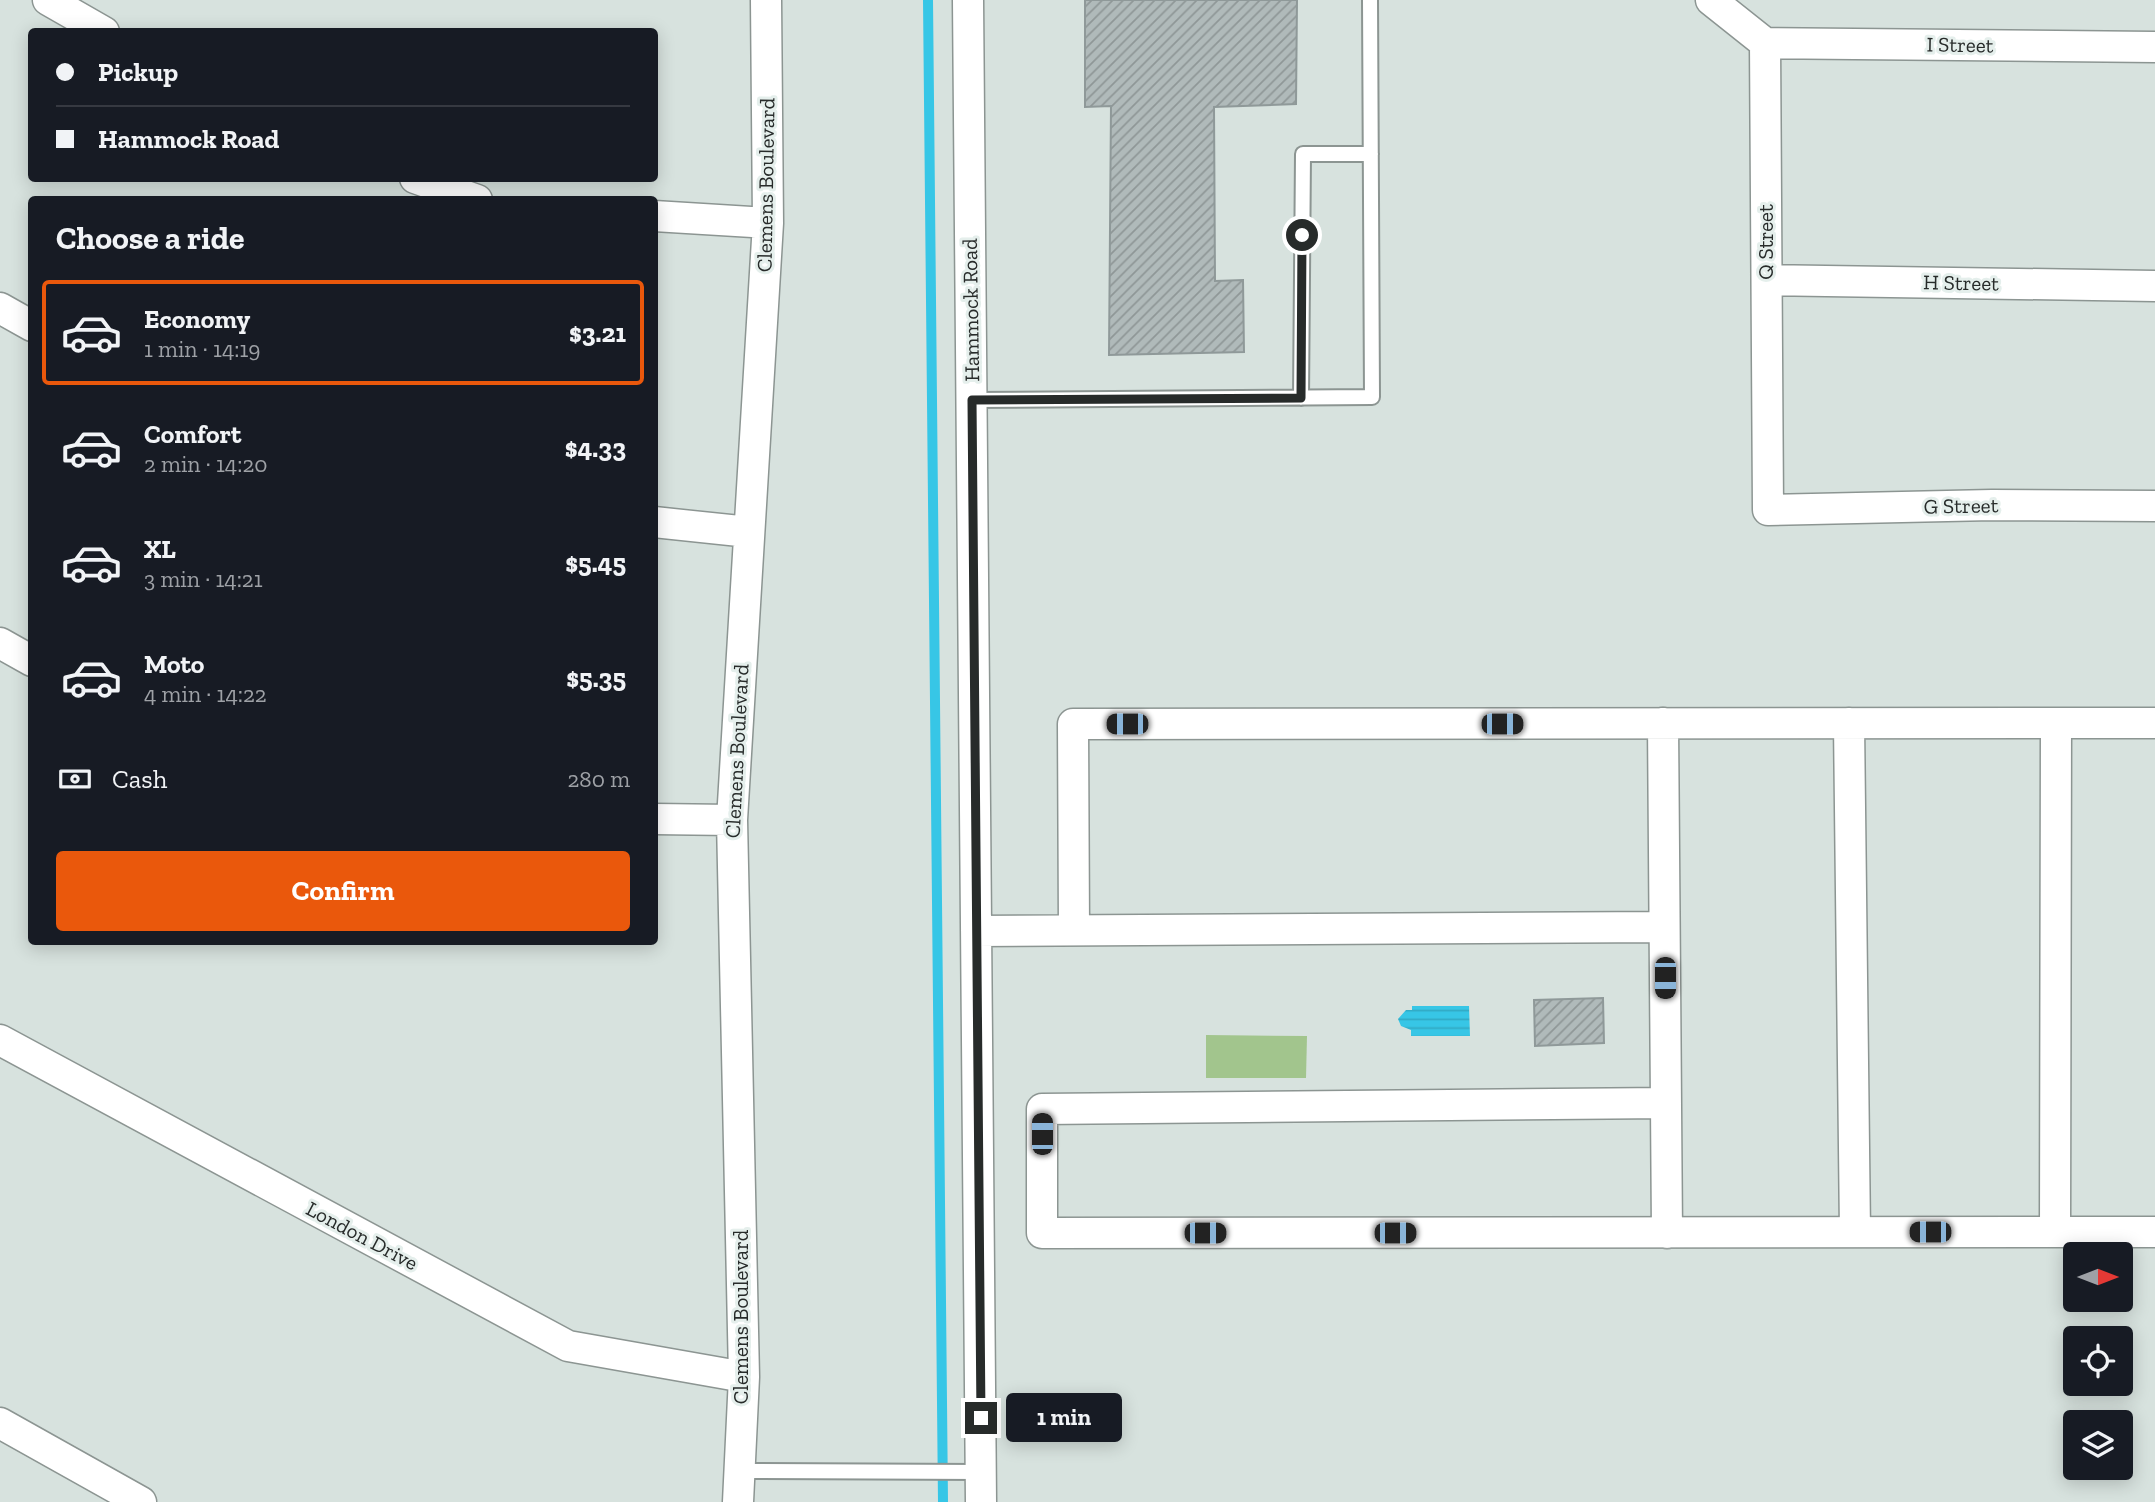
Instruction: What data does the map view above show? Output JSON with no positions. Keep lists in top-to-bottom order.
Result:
{
  "streets": {
    "street": [
      "I Street",
      "Clemens Boulevard",
      "Q Street",
      "H Street",
      "Hammock Road",
      "G Street",
      "London Drive"
    ]
  },
  "crossings": [
    ["I Street", "Q Street"],
    ["Clemens Boulevard", "London Drive"],
    ["Q Street", "H Street"],
    ["Q Street", "G Street"]
  ],
  "north": "right",
  "page": {
    "banner": ["Pickup", "Hammock Road"],
    "heading": "Choose a ride",
    "list": [
      {
        "name": "Economy",
        "note": "1 min · 14:19",
        "value": "$3.21"
      },
      {
        "name": "Comfort",
        "note": "2 min · 14:20",
        "value": "$4.33"
      },
      {
        "name": "XL",
        "note": "3 min · 14:21",
        "value": "$5.45"
      },
      {
        "name": "Moto",
        "note": "4 min · 14:22",
        "value": "$5.35"
      }
    ],
    "pay": ["Cash", "280 m"],
    "buttons": "Confirm",
    "bubble": "1 min"
  }
}
